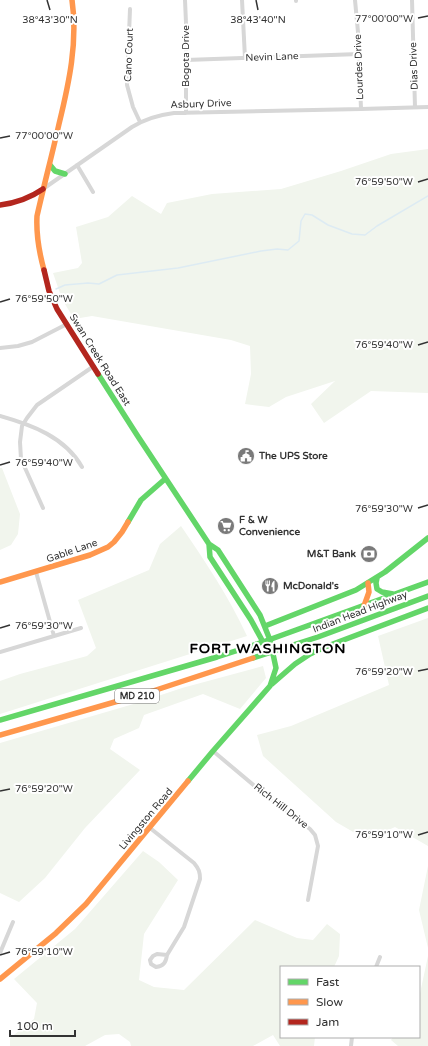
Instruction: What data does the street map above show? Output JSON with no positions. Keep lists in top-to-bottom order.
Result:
{
  "streets": {
    "main road": [
      "Asbury Drive",
      "Swan Creek Road East",
      "Gable Lane",
      "Indian Head Highway",
      "MD 210",
      "Livingston Road"
    ],
    "street": [
      "Cano Court",
      "Bogota Drive",
      "Nevin Lane",
      "Dias Drive",
      "Lourdes Drive",
      "Rich Hill Drive"
    ]
  },
  "crossings": [
    ["Cano Court", "Asbury Drive"],
    ["Bogota Drive", "Nevin Lane"],
    ["Bogota Drive", "Asbury Drive"],
    ["Nevin Lane", "Lourdes Drive"],
    ["Dias Drive", "Asbury Drive"],
    ["Lourdes Drive", "Asbury Drive"],
    ["Asbury Drive", "Swan Creek Road East"],
    ["Swan Creek Road East", "Gable Lane"],
    ["Swan Creek Road East", "Indian Head Highway"],
    ["Swan Creek Road East", "Livingston Road"],
    ["Indian Head Highway", "Livingston Road"],
    ["Rich Hill Drive", "Livingston Road"]
  ],
  "districts": ["FORT WASHINGTON"],
  "places": {
    "public building": ["The UPS Store"],
    "supermarket": ["F & W Convenience"],
    "bank": ["M&T Bank"],
    "restaurant": ["McDonald's"]
  },
  "legend": ["Fast", "Slow", "Jam"],
  "scale_bar": "100 m",
  "coordinates": [
    "77°00'00\"W",
    "38°43'30\"N",
    "38°43'40\"N",
    "76°59'50\"W",
    "76°59'40\"W",
    "76°59'30\"W",
    "76°59'20\"W",
    "76°59'10\"W"
  ]
}
